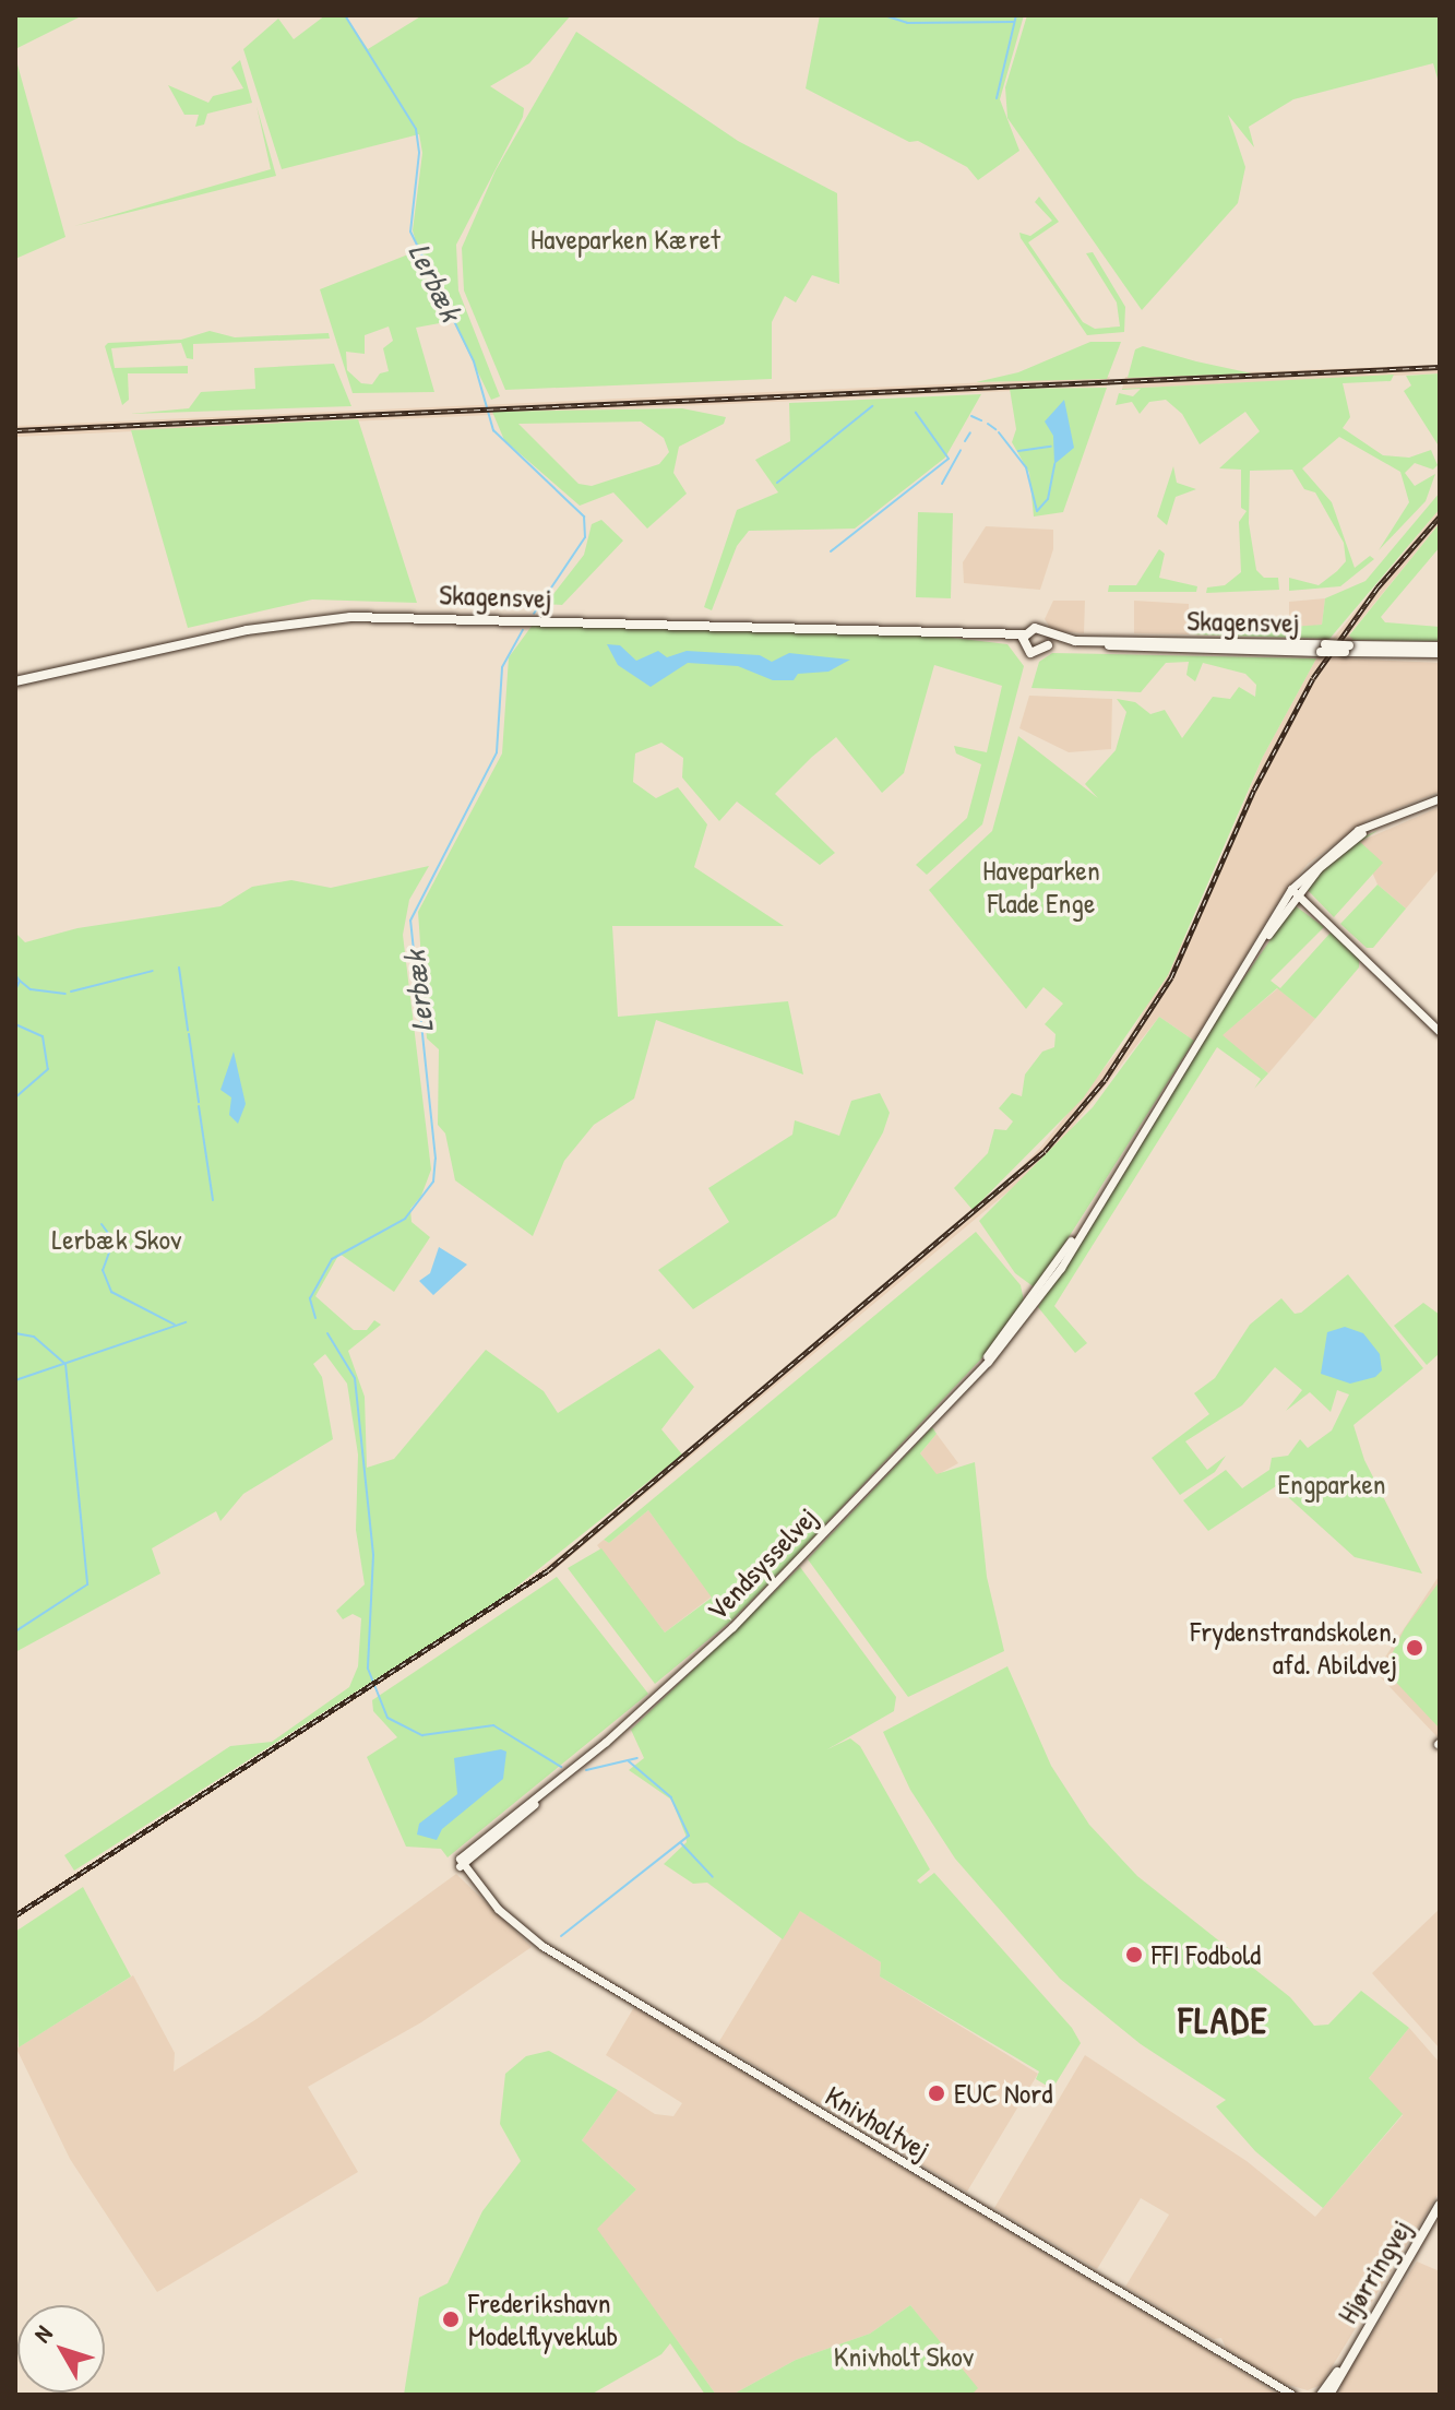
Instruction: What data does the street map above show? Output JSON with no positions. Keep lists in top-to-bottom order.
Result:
{
  "streets": {
    "main road": ["Skagensvej", "Hjørringvej"],
    "street": ["Vendsysselvej", "Knivholtvej"]
  },
  "crossings": [
    ["Vendsysselvej", "Knivholtvej"]
  ],
  "districts": ["FLADE"],
  "water": ["Lerbæk"],
  "parks": [
    "Haveparken Kæret",
    "Haveparken Flade Enge",
    "Lerbæk Skov",
    "Engparken",
    "Knivholt Skov"
  ],
  "places": [
    "Frydenstrandskolen, afd. Abildvej",
    "FFI Fodbold",
    "EUC Nord",
    "Frederikshavn Modelflyveklub"
  ],
  "north": "top left"
}
